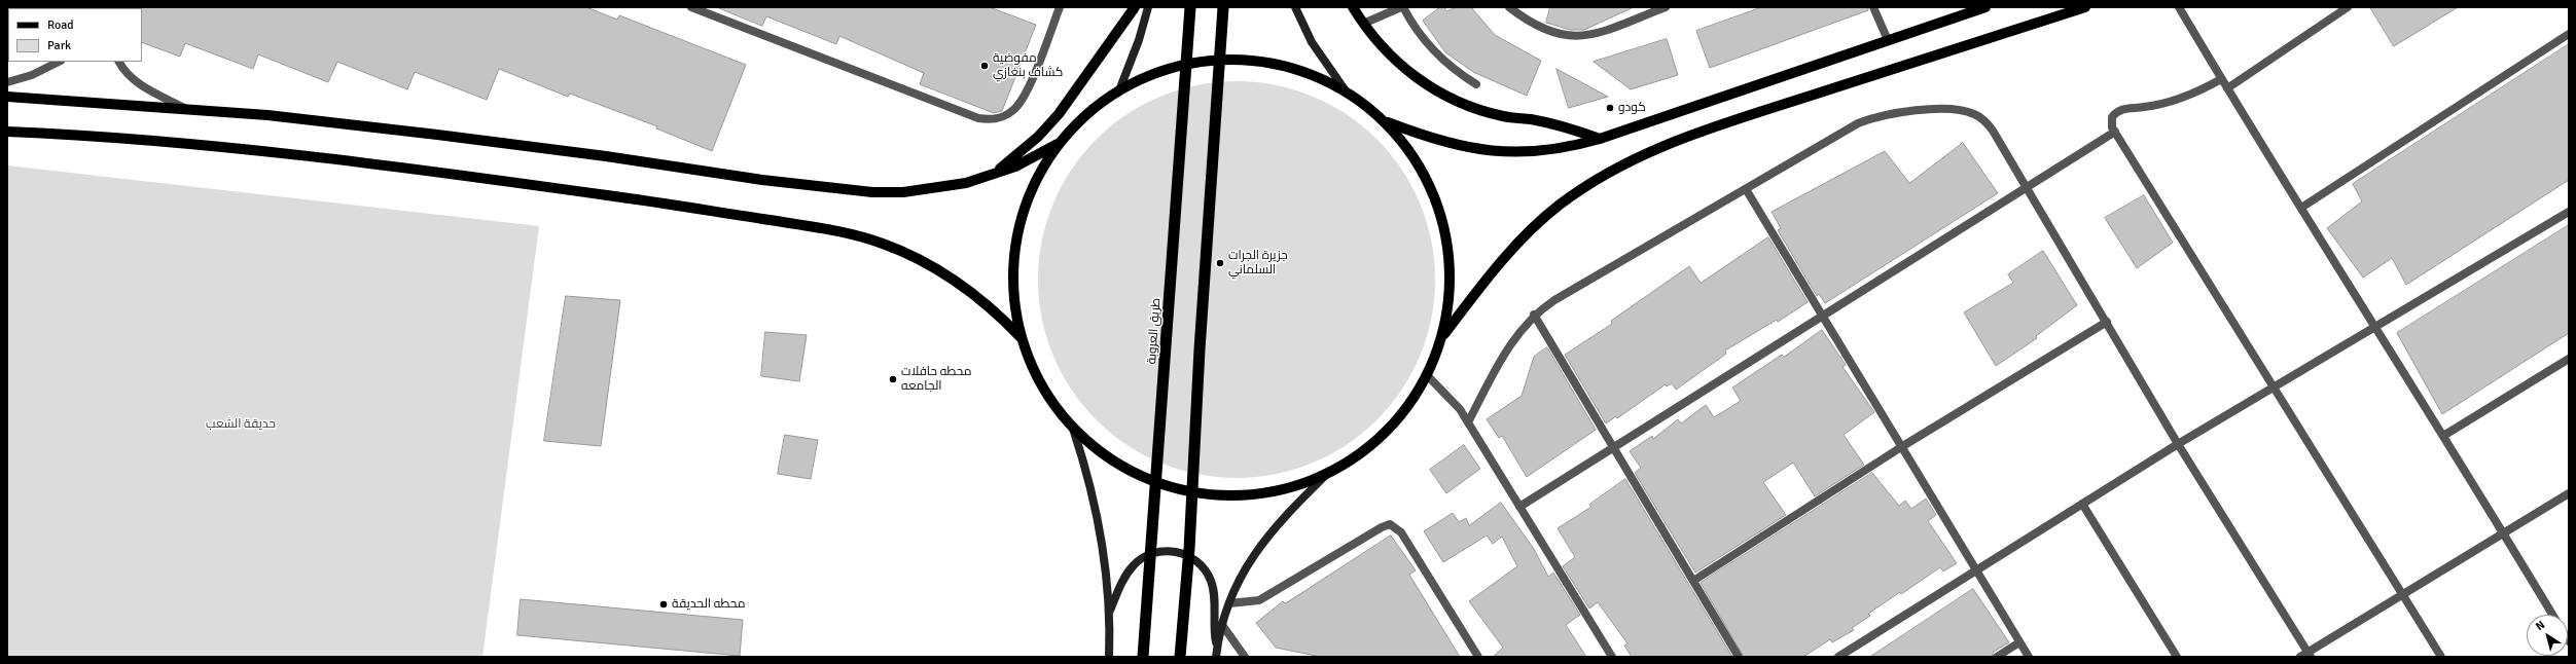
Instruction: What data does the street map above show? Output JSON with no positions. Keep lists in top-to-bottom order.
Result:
{
  "streets": {
    "highway": ["طريق العروبة"]
  },
  "parks": ["حديقة الشعب"],
  "places": [
    "مفوضية كشاف بنغازي",
    "كودو",
    "جزيرة الجرات السلماني",
    "محطه حافلات الجامعه",
    "محطه الحديقة"
  ],
  "legend": ["Road", "Park"],
  "north": "top left"
}
